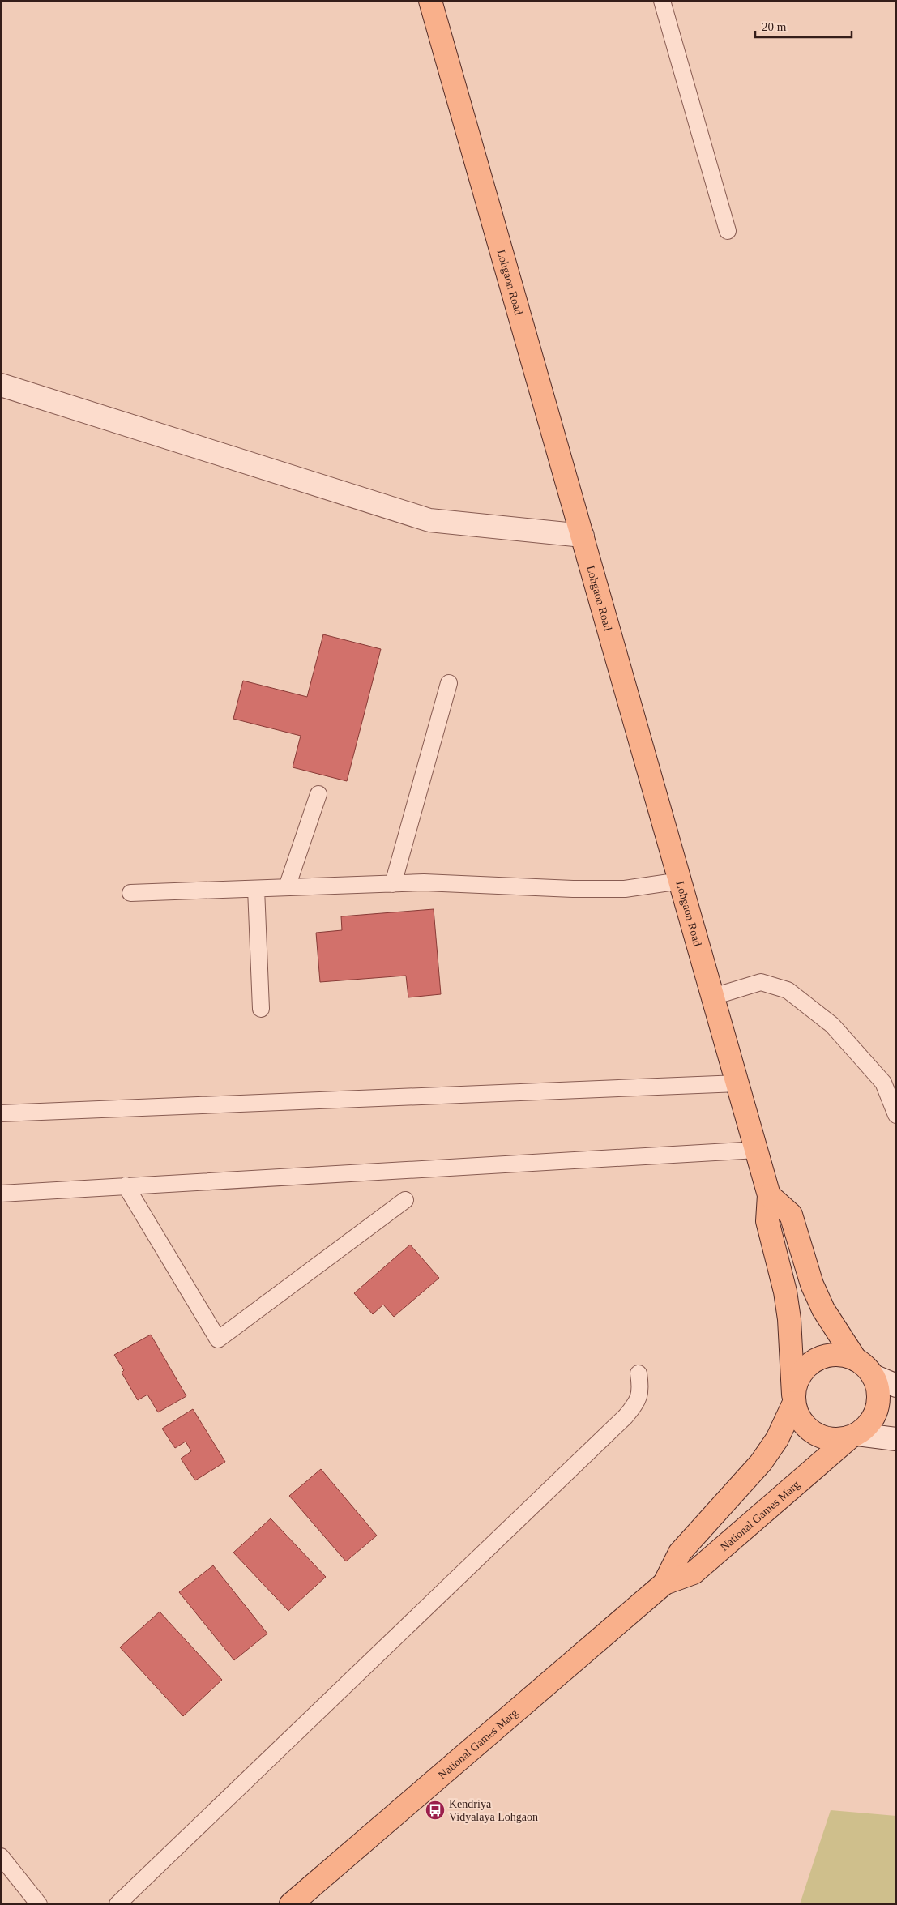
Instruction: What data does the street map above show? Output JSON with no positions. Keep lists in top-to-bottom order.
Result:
{
  "streets": {
    "main road": ["Lohgaon Road", "National Games Marg"]
  },
  "places": {
    "bus stop": ["Kendriya Vidyalaya Lohgaon"]
  },
  "scale_bar": "20 m"
}
